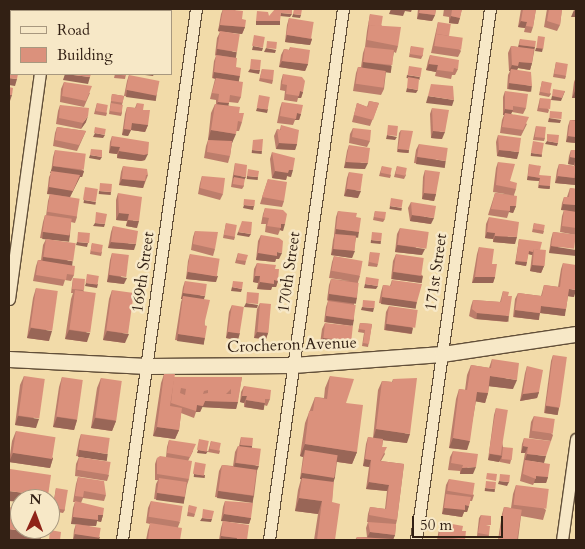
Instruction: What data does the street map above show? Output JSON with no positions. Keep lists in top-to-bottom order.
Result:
{
  "streets": {
    "street": [
      "169th Street",
      "170th Street",
      "171st Street",
      "Crocheron Avenue"
    ]
  },
  "crossings": [
    ["169th Street", "Crocheron Avenue"],
    ["170th Street", "Crocheron Avenue"],
    ["171st Street", "Crocheron Avenue"]
  ],
  "legend": ["Road", "Building"],
  "scale_bar": "50 m",
  "north": "top"
}
